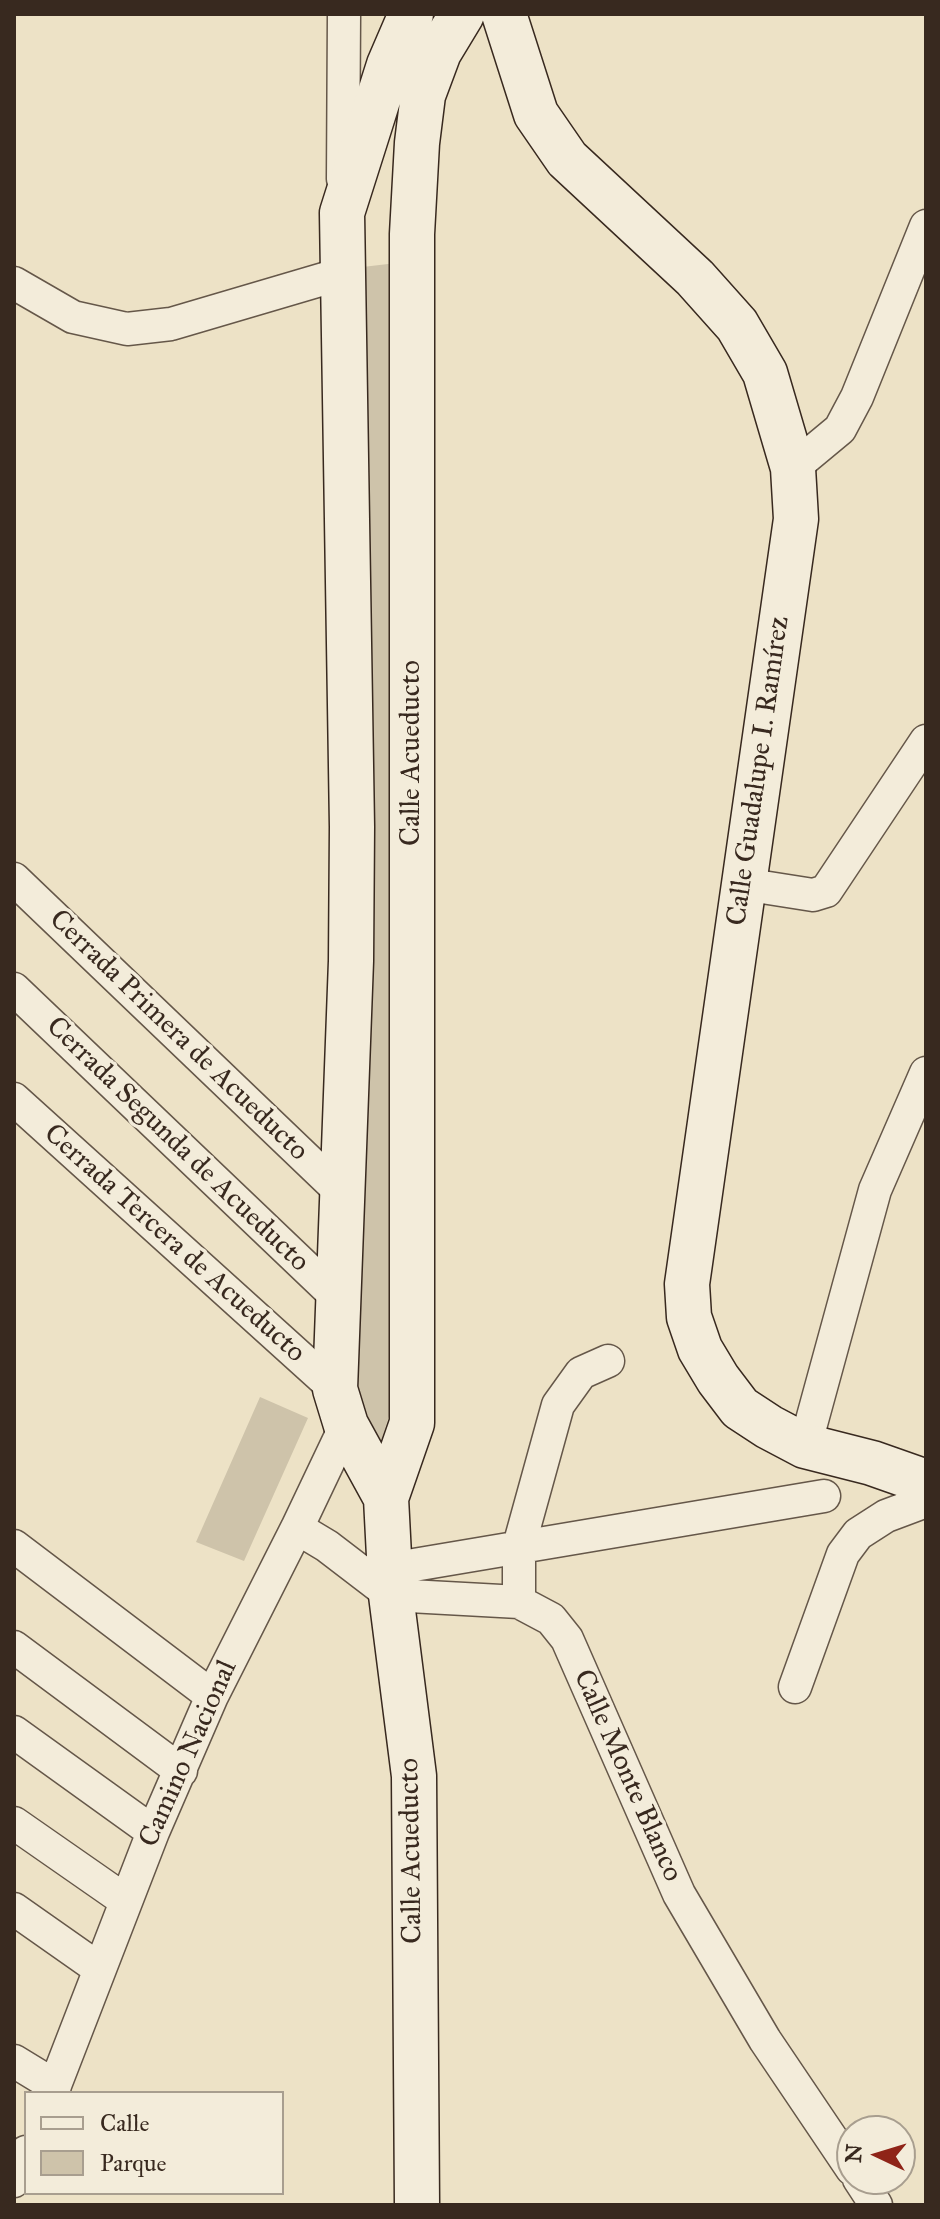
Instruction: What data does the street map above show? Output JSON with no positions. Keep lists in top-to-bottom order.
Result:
{
  "streets": {
    "street": [
      "Calle Acueducto",
      "Calle Guadalupe I. Ramírez",
      "Cerrada Primera de Acueducto",
      "Cerrada Segunda de Acueducto",
      "Cerrada Tercera de Acueducto",
      "Camino Nacional",
      "Calle Monte Blanco"
    ]
  },
  "crossings": [
    ["Calle Acueducto", "Cerrada Tercera de Acueducto"],
    ["Calle Acueducto", "Camino Nacional"],
    ["Calle Acueducto", "Calle Monte Blanco"],
    ["Cerrada Tercera de Acueducto", "Camino Nacional"]
  ],
  "legend": ["Calle", "Parque"],
  "north": "left"
}
